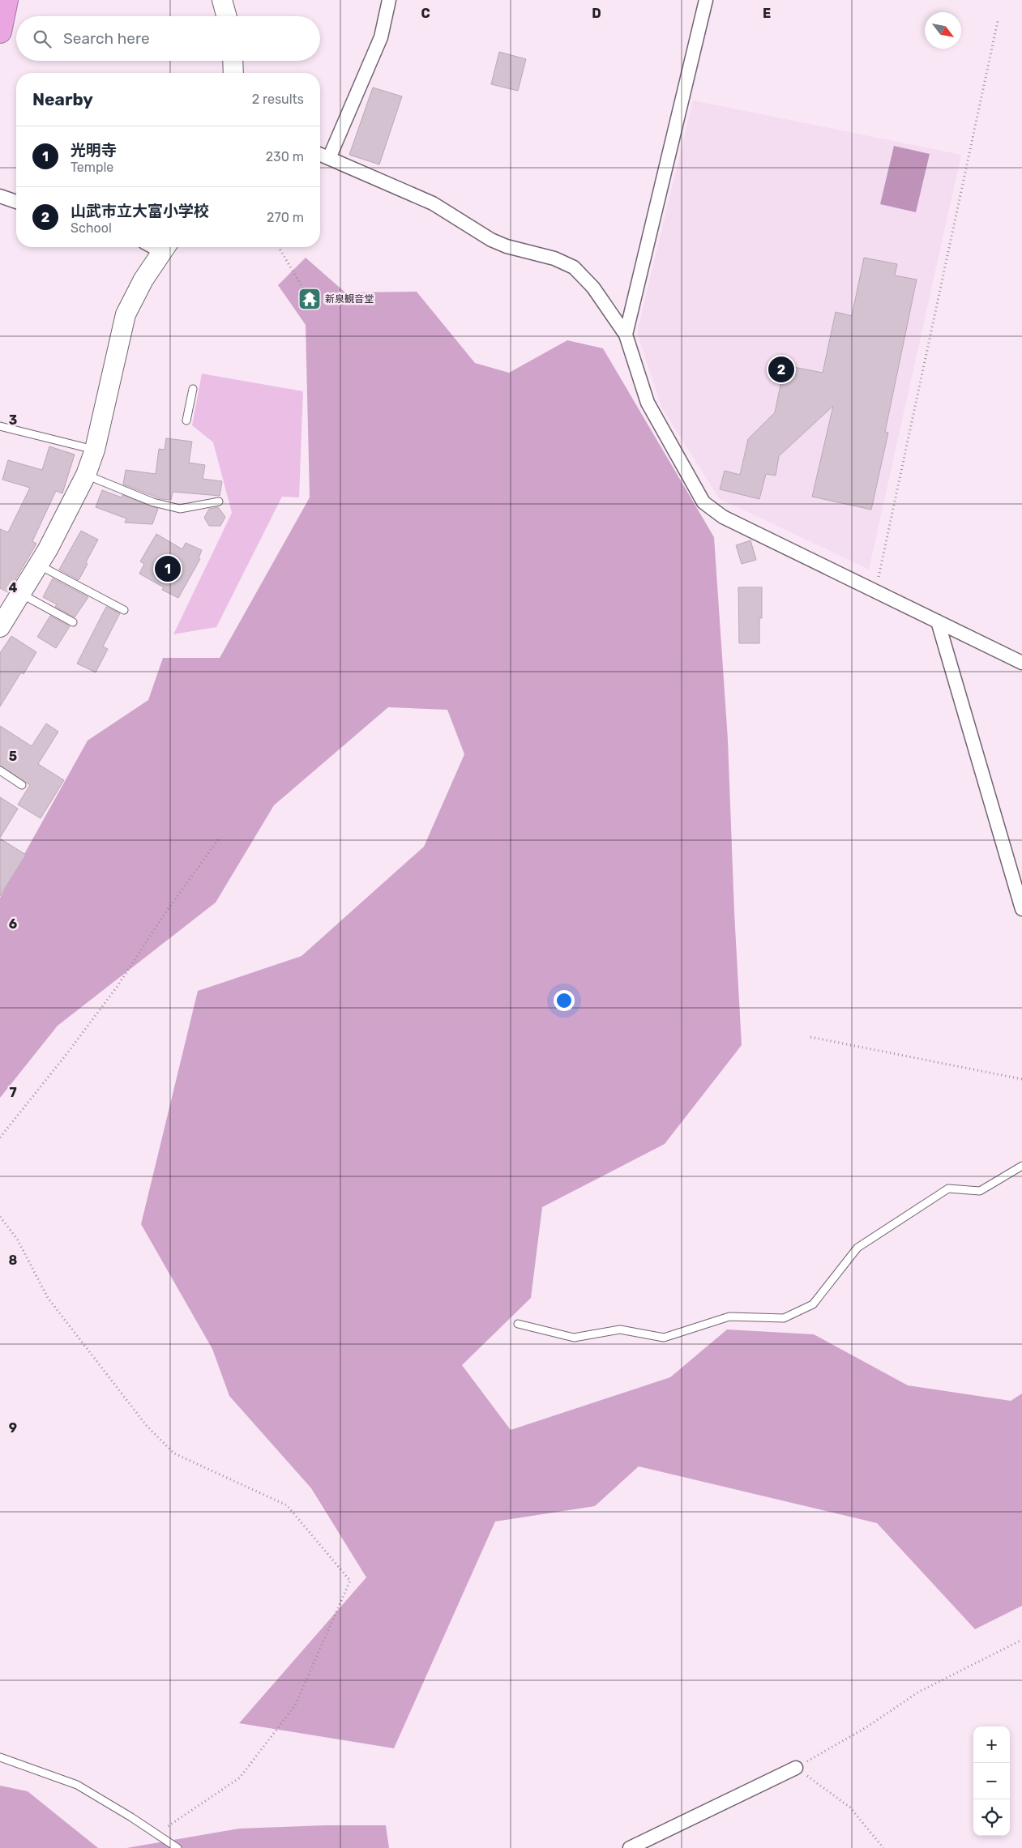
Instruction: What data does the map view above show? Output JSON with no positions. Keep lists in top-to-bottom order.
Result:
{
  "places": {
    "temple": ["新泉観音堂"]
  },
  "north": "bottom right",
  "page": {
    "search": "Search here",
    "heading": ["Nearby", "2 results"],
    "list": [
      {
        "mark": "1",
        "name": "光明寺",
        "note": "Temple",
        "value": "230 m"
      },
      {
        "mark": "2",
        "name": "山武市立大富小学校",
        "note": "School",
        "value": "270 m"
      }
    ],
    "pins": ["2", "1"],
    "map_buttons": ["+", "−"]
  },
  "grid": {
    "columns": ["C", "D", "E"],
    "rows": [
      "3",
      "4",
      "5",
      "6",
      "7",
      "8",
      "9"
    ]
  }
}
